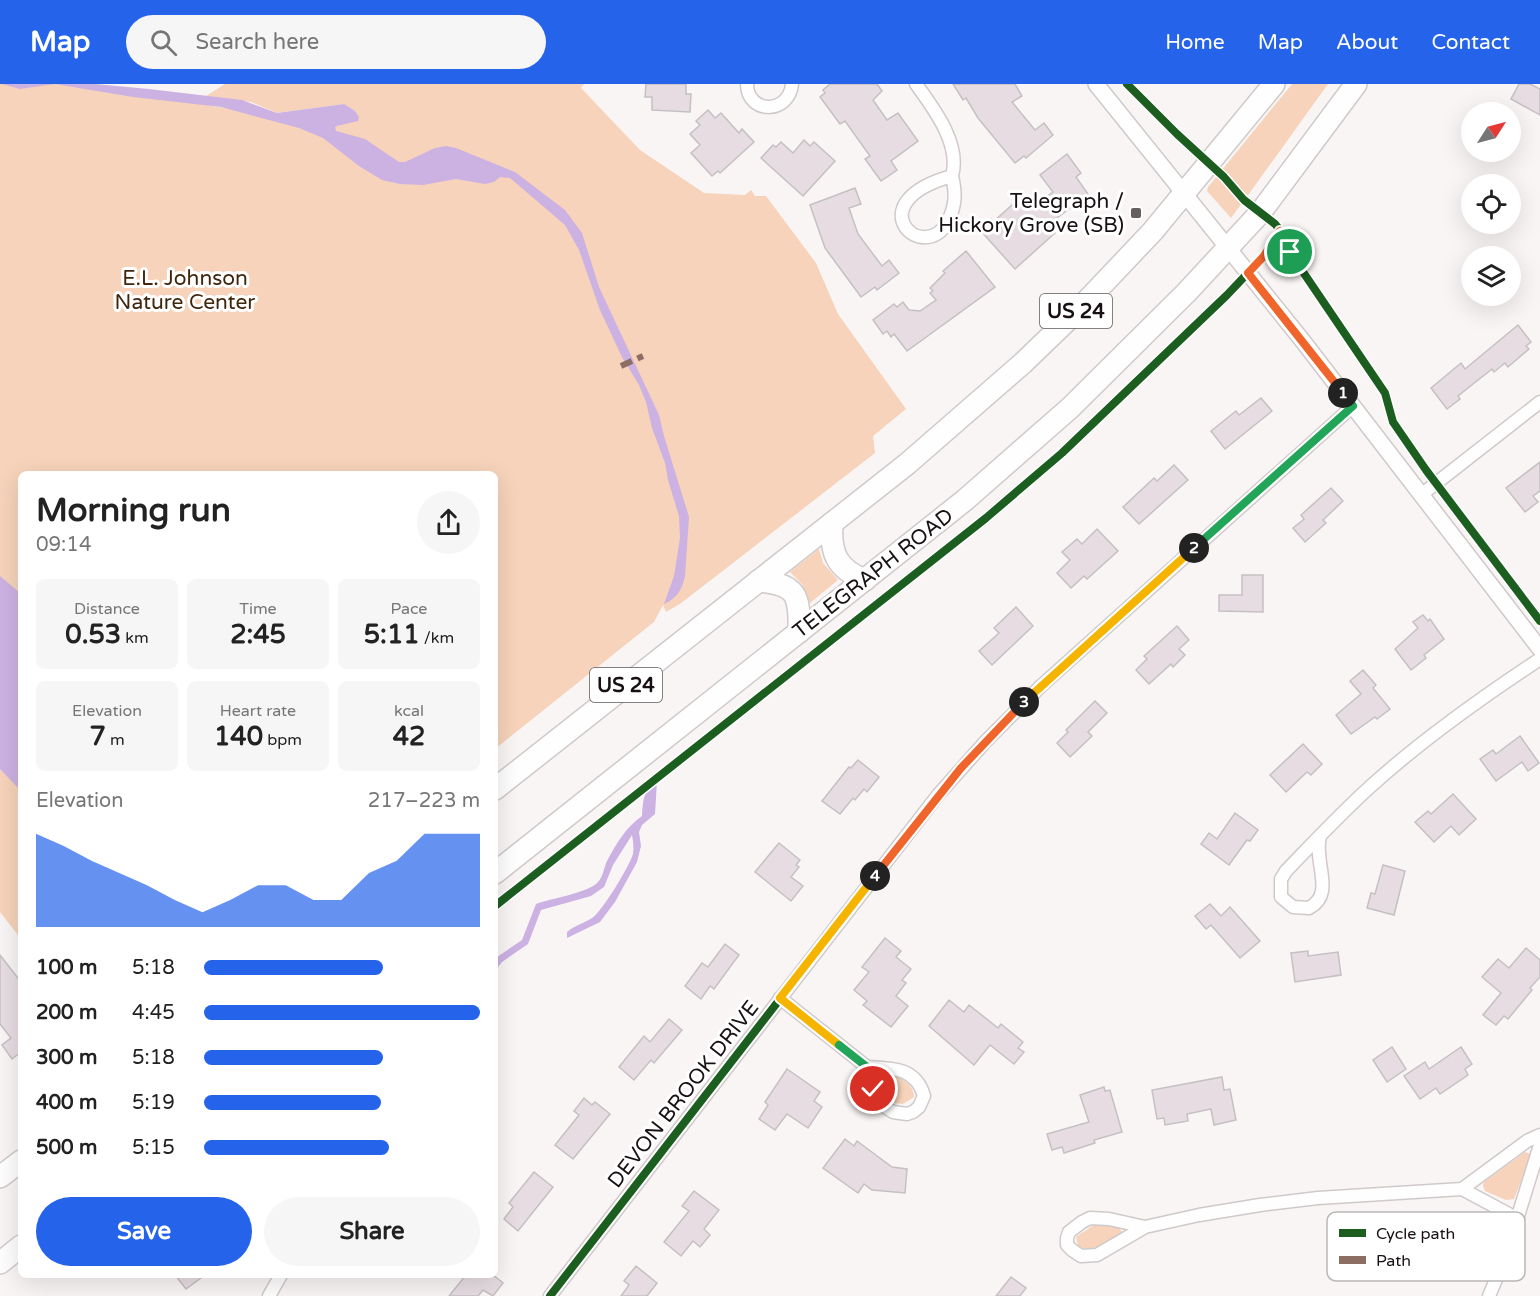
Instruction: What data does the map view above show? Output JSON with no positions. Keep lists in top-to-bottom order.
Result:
{
  "streets": {
    "highway": ["US 24", "TELEGRAPH ROAD"],
    "street": ["DEVON BROOK DRIVE"]
  },
  "crossings": [
    ["US 24", "TELEGRAPH ROAD"]
  ],
  "parks": ["E.L. Johnson Nature Center"],
  "places": {
    "transit": ["Telegraph / Hickory Grove (SB)"]
  },
  "legend": ["Cycle path", "Path"],
  "north": "top right",
  "page": {
    "header": "Map",
    "search": "Search here",
    "nav": [
      "Home",
      "Map",
      "About",
      "Contact"
    ],
    "pins": [
      "1",
      "2",
      "3",
      "4"
    ],
    "heading": ["Morning run", "09:14"],
    "stats": [
      ["Distance", "0.53 km"],
      ["Time", "2:45"],
      ["Pace", "5:11 /km"],
      ["Elevation", "7 m"],
      ["Heart rate", "140 bpm"],
      ["kcal", "42"]
    ],
    "chart": ["Elevation", "217–223 m"],
    "list": [
      {
        "name": "100 m",
        "note": "5:18"
      },
      {
        "name": "200 m",
        "note": "4:45"
      },
      {
        "name": "300 m",
        "note": "5:18"
      },
      {
        "name": "400 m",
        "note": "5:19"
      },
      {
        "name": "500 m",
        "note": "5:15"
      }
    ],
    "buttons": ["Save", "Share"]
  }
}
